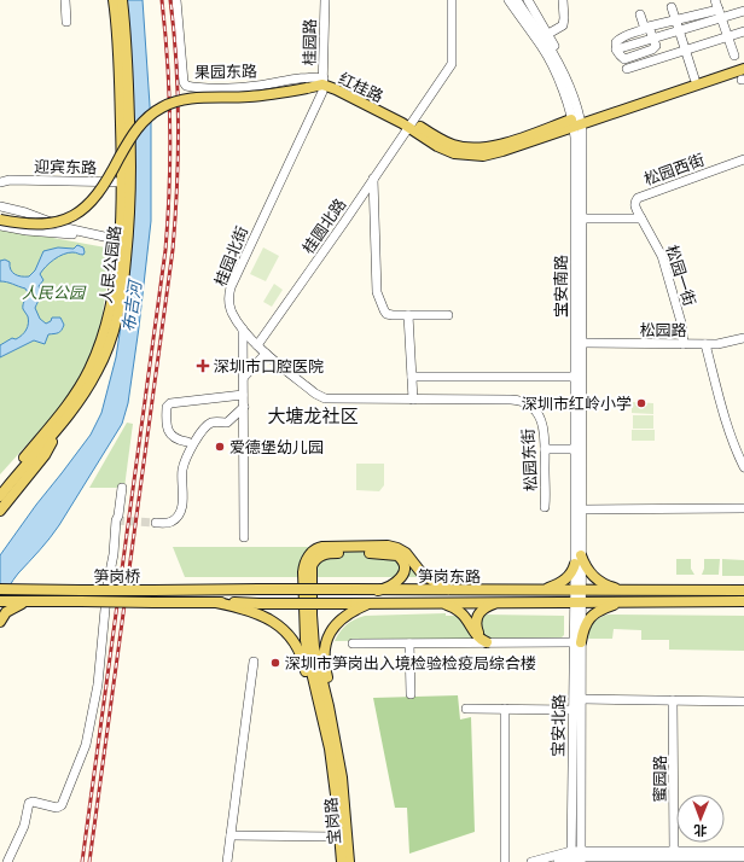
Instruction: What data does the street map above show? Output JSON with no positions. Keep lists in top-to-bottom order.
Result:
{
  "streets": {
    "main road": [
      "红桂路",
      "人民公园路",
      "笋岗桥",
      "笋岗东路",
      "宝岗路"
    ],
    "street": [
      "桂园路",
      "果园东路",
      "迎宾东路",
      "松园西街",
      "桂圆北路",
      "桂园北街",
      "松园一街",
      "宝安南路",
      "松园路",
      "松园东街",
      "宝安北路",
      "蜜园路"
    ]
  },
  "crossings": [
    ["桂园路", "果园东路"],
    ["桂园路", "红桂路"],
    ["桂园路", "桂园北街"],
    ["果园东路", "红桂路"],
    ["果园东路", "桂园北街"],
    ["红桂路", "桂圆北路"],
    ["红桂路", "桂园北街"],
    ["红桂路", "宝安南路"],
    ["迎宾东路", "人民公园路"],
    ["松园西街", "松园一街"],
    ["桂圆北路", "桂园北街"],
    ["桂园北街", "松园东街"],
    ["松园一街", "松园路"],
    ["宝安南路", "松园路"],
    ["宝安南路", "笋岗东路"],
    ["宝安南路", "宝安北路"],
    ["笋岗桥", "笋岗东路"],
    ["笋岗东路", "宝安北路"]
  ],
  "districts": ["大塘龙社区"],
  "water": ["布吉河"],
  "parks": ["人民公园"],
  "places": {
    "health": ["深圳市口腔医院"],
    "other": ["深圳市红岭小学", "爱德堡幼儿园", "深圳市笋岗出入境检验检疫局综合楼"]
  },
  "north": "bottom"
}
